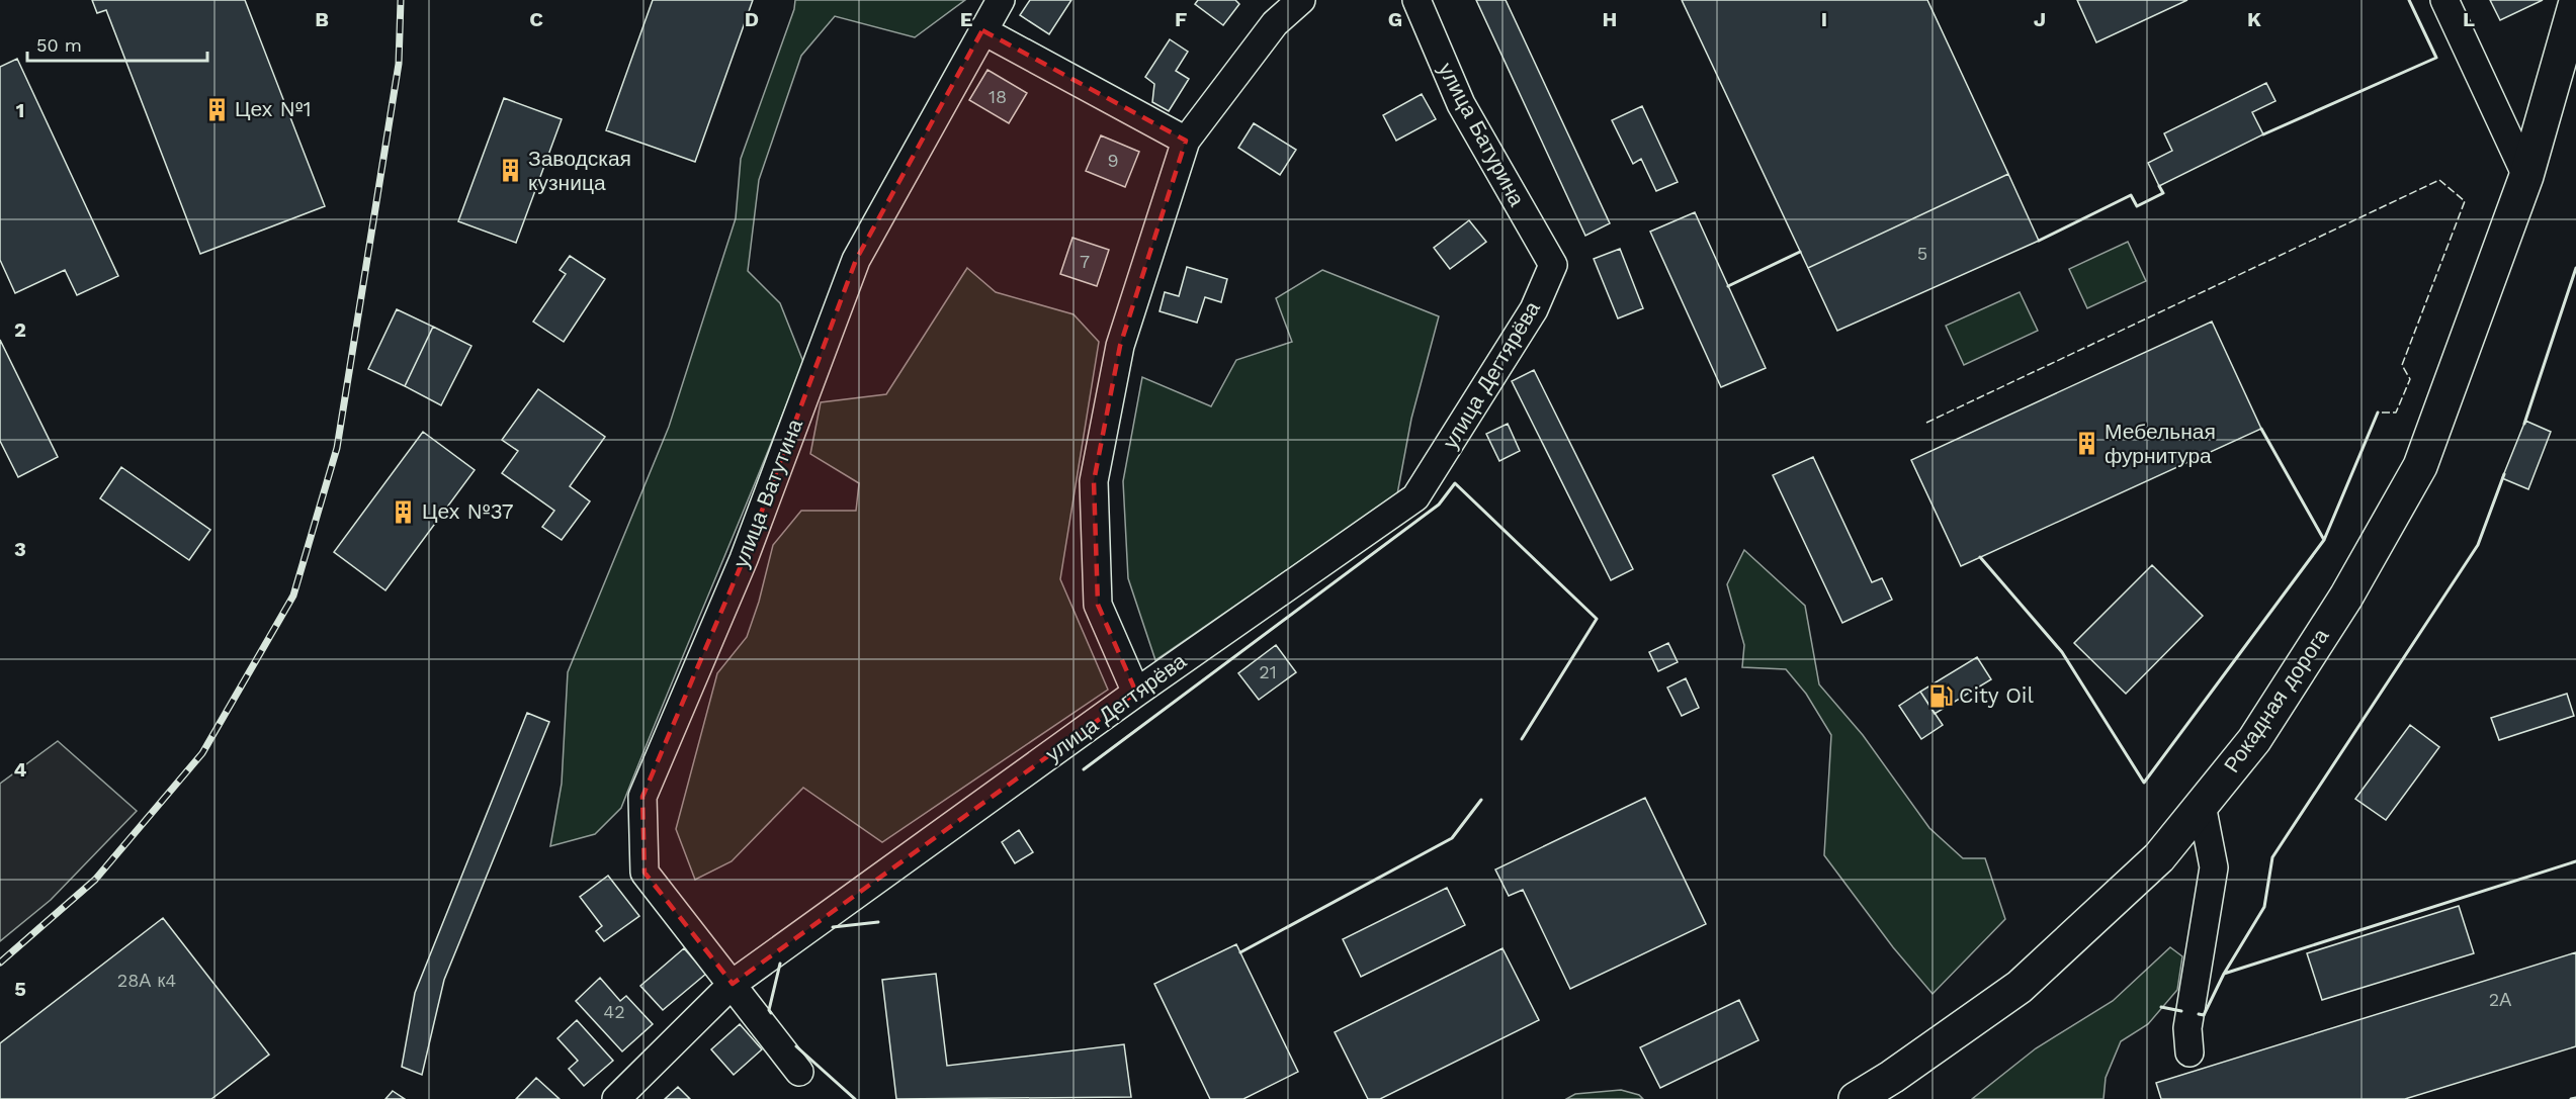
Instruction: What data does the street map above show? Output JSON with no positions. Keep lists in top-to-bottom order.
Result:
{
  "streets": {
    "main road": ["Рокадная дорога"],
    "street": ["улица Батурина", "улица Дегтярёва", "улица Ватутина"]
  },
  "crossings": [
    ["улица Батурина", "улица Дегтярёва"],
    ["улица Дегтярёва", "улица Ватутина"]
  ],
  "places": {
    "building": [
      "Цех №1",
      "Заводская кузница",
      "Мебельная фурнитура",
      "Цех №37"
    ],
    "fuel station": ["City Oil"]
  },
  "house_numbers": [
    "18",
    "9",
    "5",
    "7",
    "21",
    "28А к4",
    "2А",
    "42"
  ],
  "scale_bar": "50 m",
  "grid": {
    "columns": [
      "B",
      "C",
      "D",
      "E",
      "F",
      "G",
      "H",
      "I",
      "J",
      "K",
      "L"
    ],
    "rows": [
      "1",
      "2",
      "3",
      "4",
      "5"
    ]
  }
}
